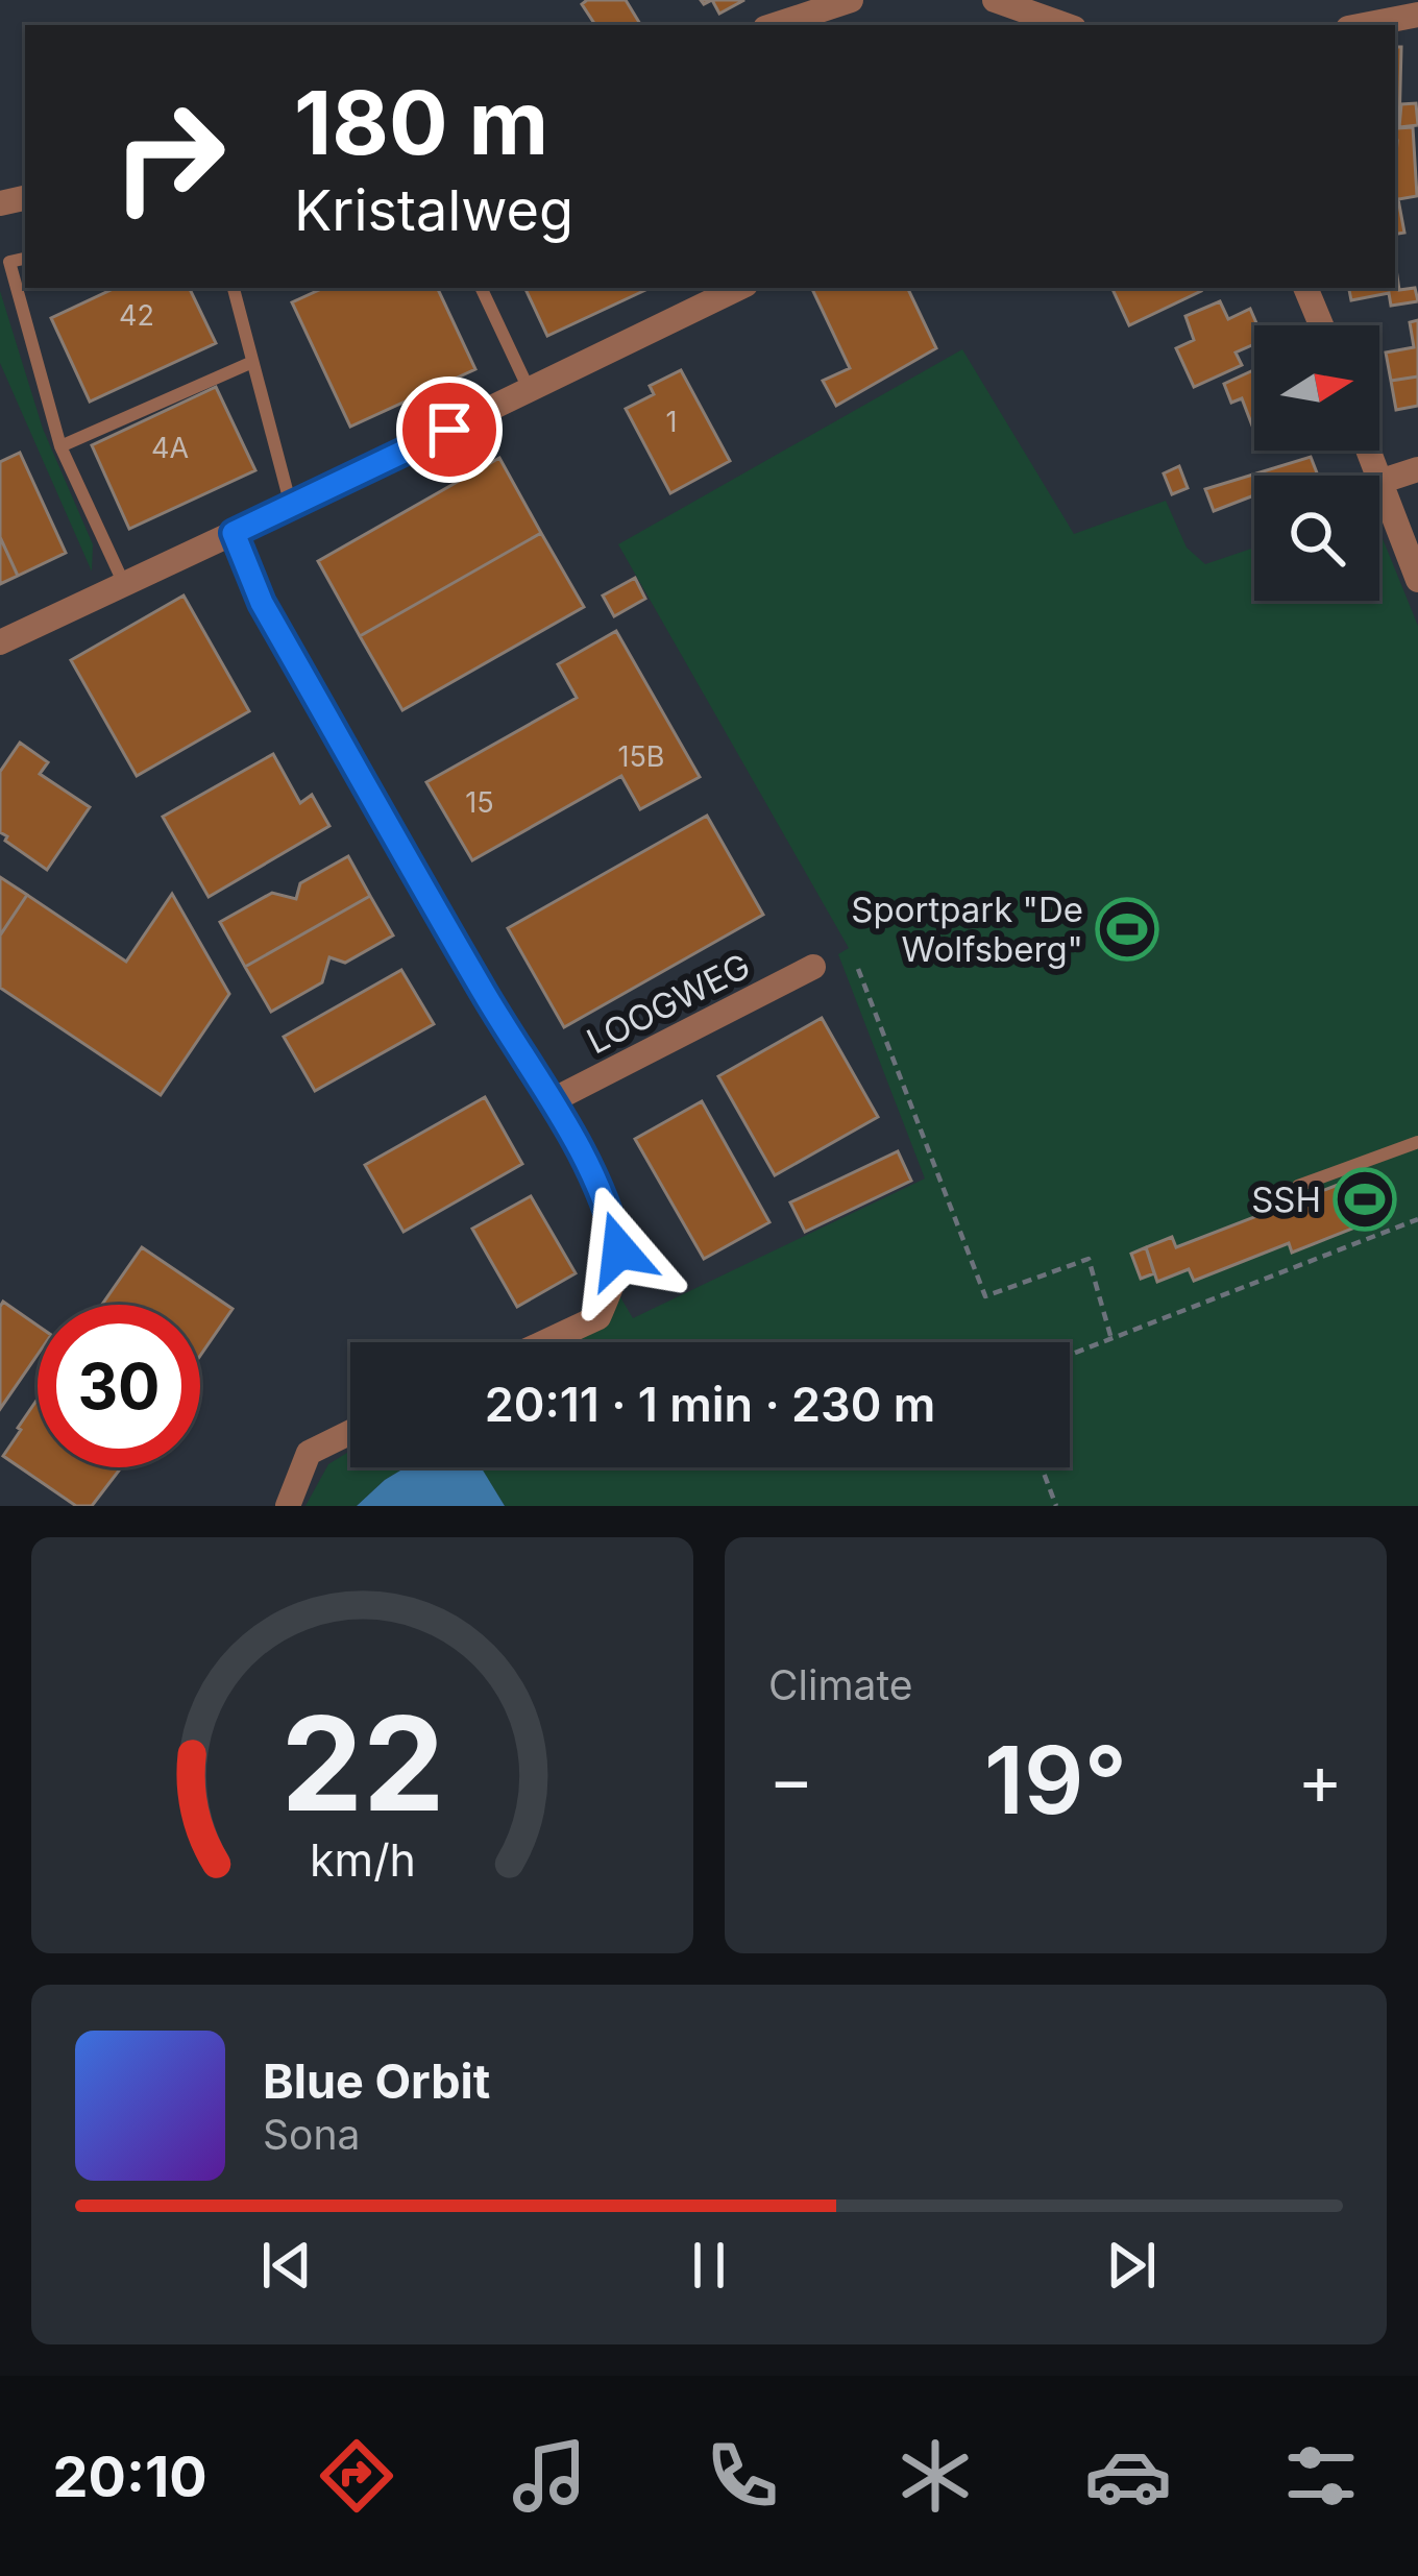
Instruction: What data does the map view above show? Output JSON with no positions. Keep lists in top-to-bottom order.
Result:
{
  "streets": {
    "street": ["LOOGWEG"]
  },
  "places": {
    "sports": ["Sportpark \"De Wolfsberg\"", "SSH"]
  },
  "house_numbers": [
    "42",
    "1",
    "4A",
    "15B",
    "15"
  ],
  "north": "right",
  "page": {
    "turn": ["180 m", "Kristalweg"],
    "limit": "30",
    "trip": "20:11 · 1 min · 230 m",
    "tile": "Climate",
    "heat": ["−", "19°", "+"],
    "song": ["Blue Orbit", "Sona"],
    "tabs": "20:10",
    "gauge": ["22", "km/h"]
  }
}
